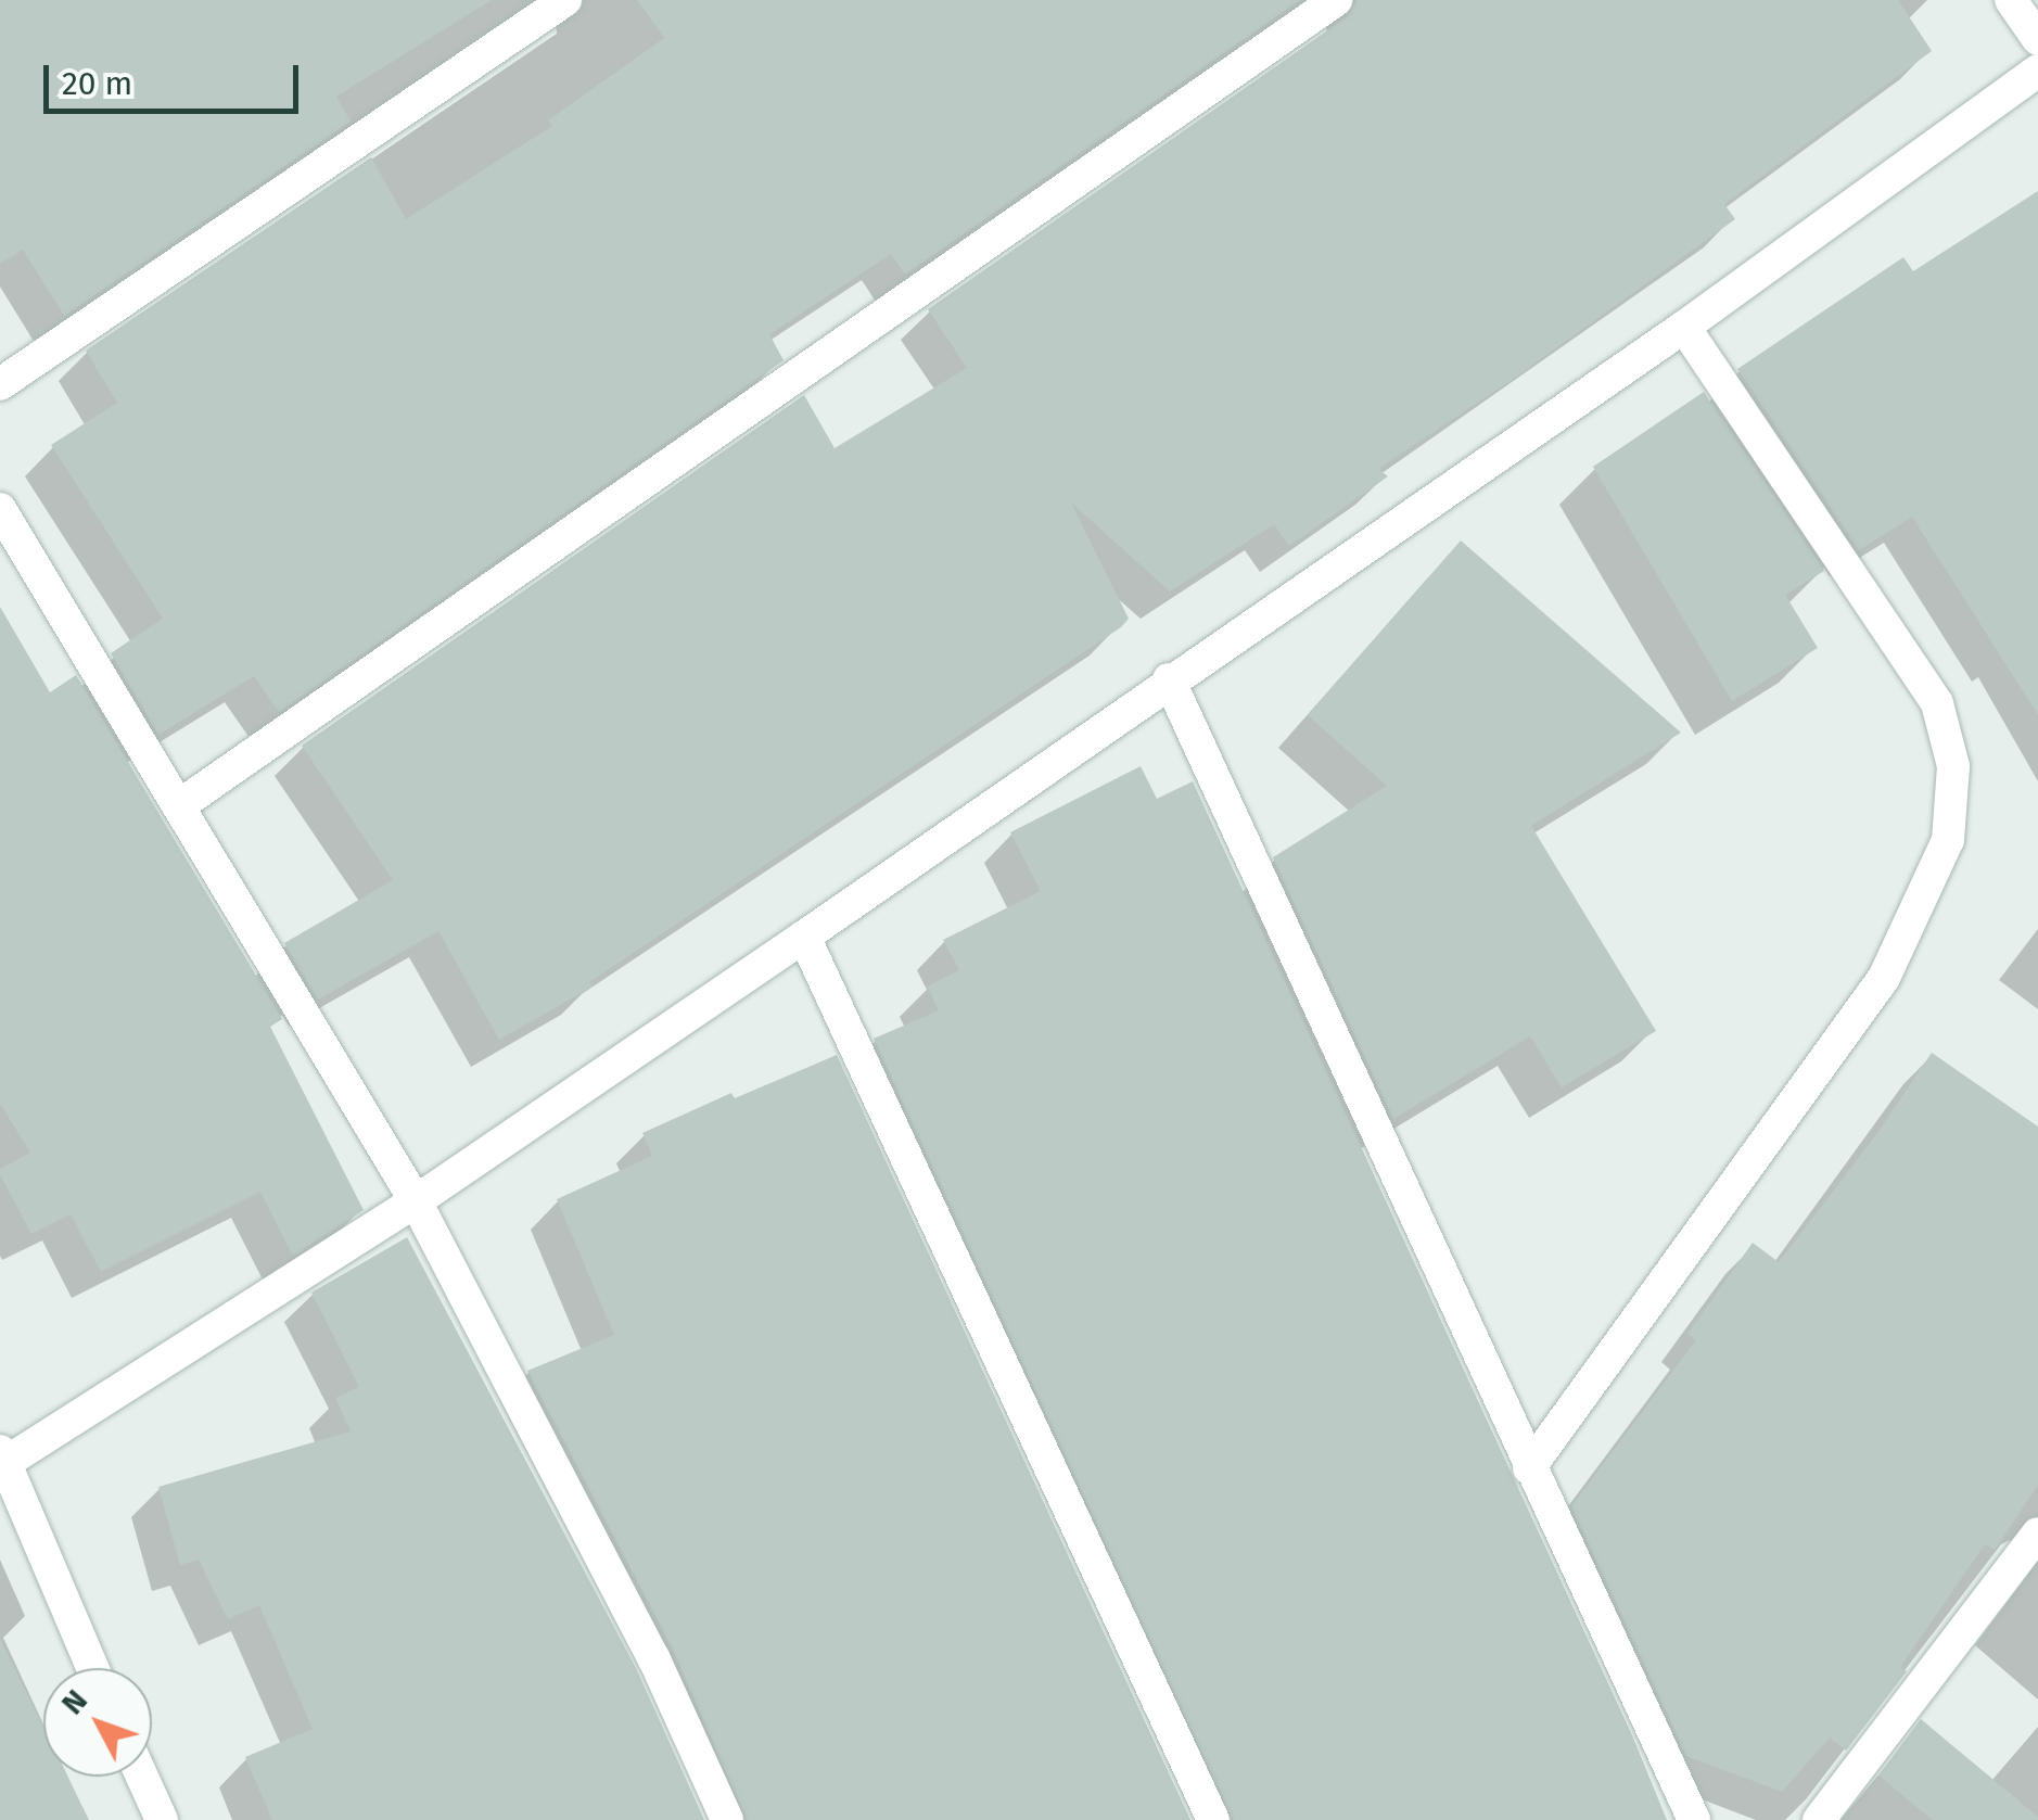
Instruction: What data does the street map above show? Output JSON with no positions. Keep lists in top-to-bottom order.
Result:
{
  "scale_bar": "20 m",
  "north": "top left"
}
